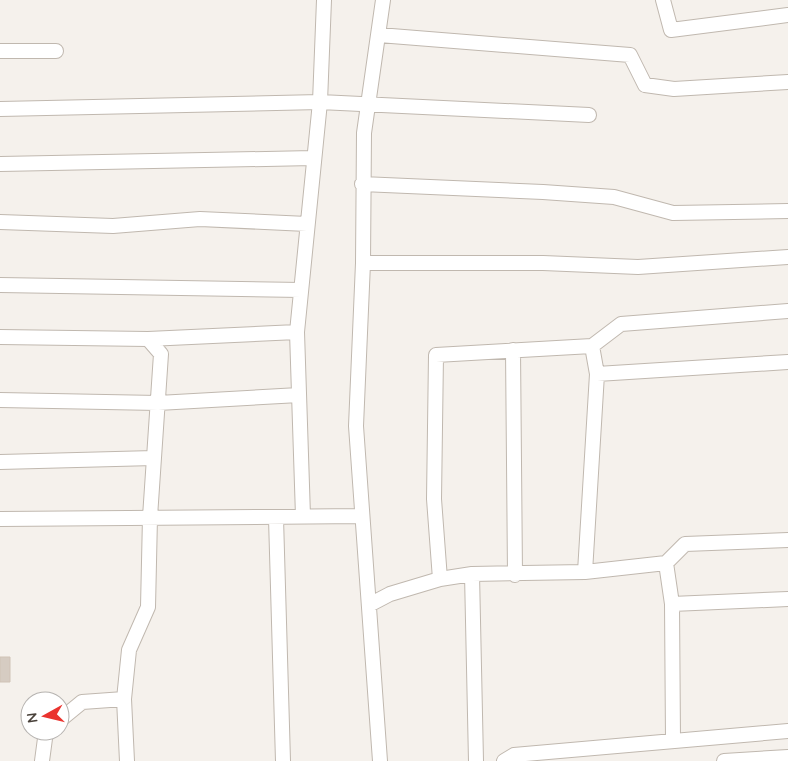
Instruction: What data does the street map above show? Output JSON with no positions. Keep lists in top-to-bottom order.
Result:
{
  "north": "left"
}
